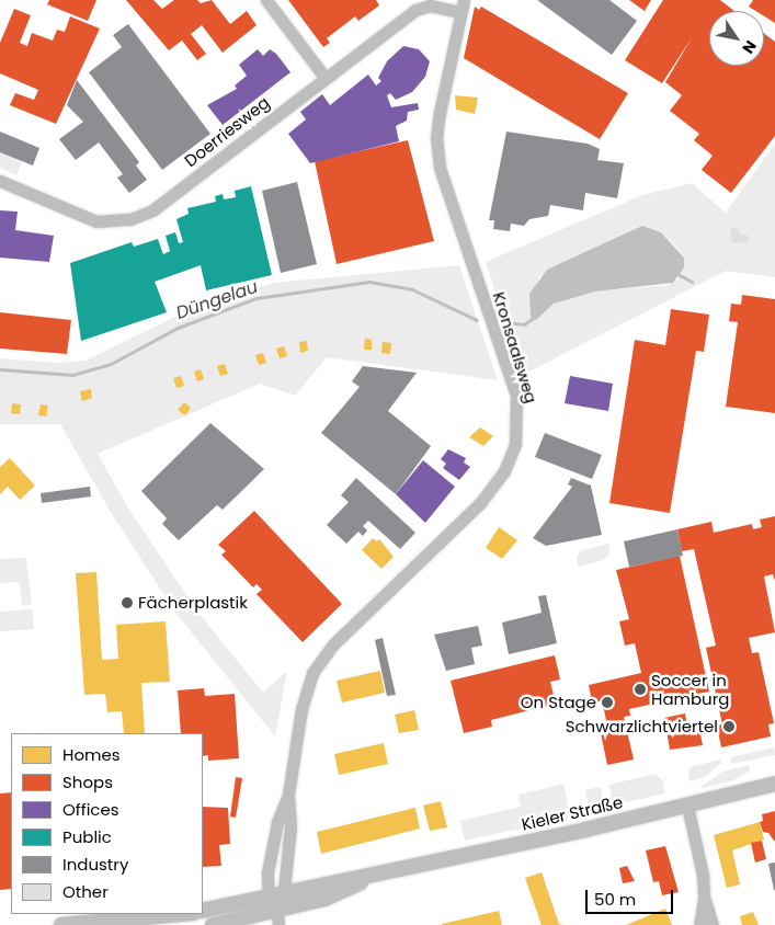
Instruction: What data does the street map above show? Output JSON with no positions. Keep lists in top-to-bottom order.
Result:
{
  "streets": {
    "main road": ["Kieler Straße"],
    "street": ["Doerriesweg", "Kronsaalsweg"]
  },
  "crossings": [
    ["Doerriesweg", "Kronsaalsweg"],
    ["Kronsaalsweg", "Kieler Straße"]
  ],
  "water": ["Düngelau"],
  "places": [
    "Fächerplastik",
    "Soccer in Hamburg",
    "On Stage",
    "Schwarzlichtviertel"
  ],
  "legend": [
    "Homes",
    "Shops",
    "Offices",
    "Public",
    "Industry",
    "Other"
  ],
  "scale_bar": "50 m",
  "north": "bottom right"
}
